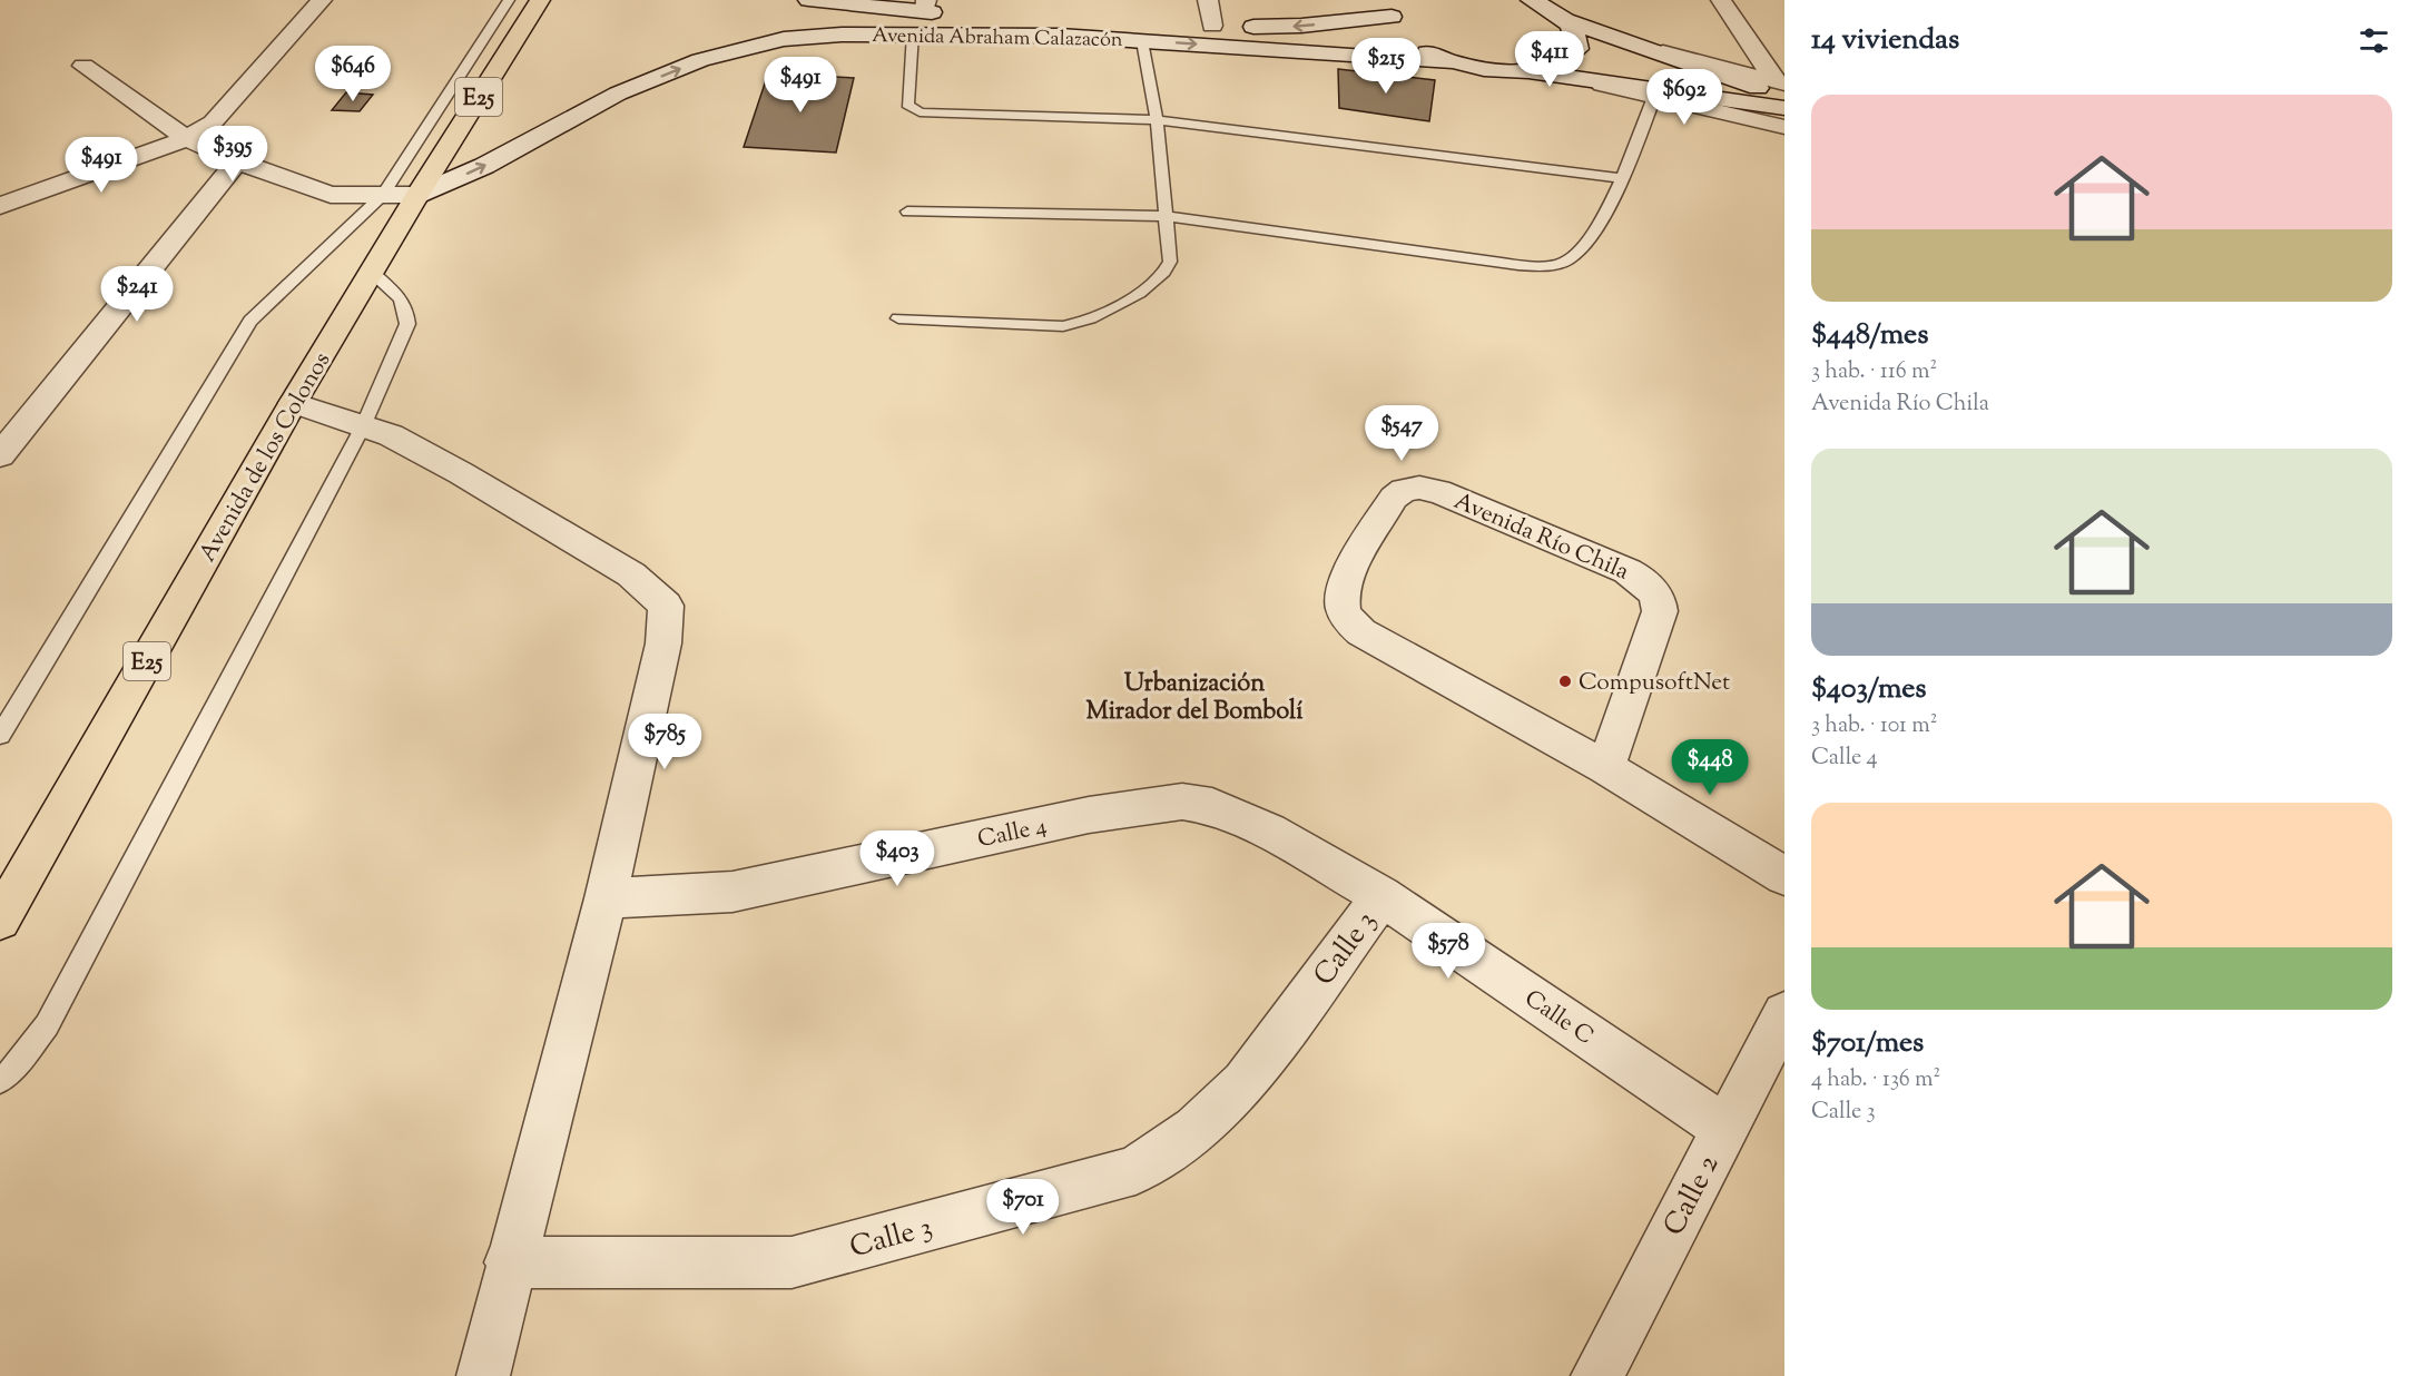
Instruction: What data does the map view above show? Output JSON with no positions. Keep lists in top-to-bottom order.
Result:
{
  "streets": {
    "highway": ["E25", "Avenida de los Colonos"],
    "street": [
      "Avenida Abraham Calazacón",
      "Avenida Río Chila",
      "Calle 4",
      "Calle 3",
      "Calle C",
      "Calle 2"
    ]
  },
  "crossings": [
    ["Avenida Abraham Calazacón", "Avenida de los Colonos"],
    ["Calle 4", "Calle C"],
    ["Calle 3", "Calle C"],
    ["Calle C", "Calle 2"]
  ],
  "districts": ["Urbanización Mirador del Bombolí"],
  "places": ["CompusoftNet"],
  "page": {
    "heading": "14 viviendas",
    "price": [
      "$411",
      "$215",
      "$646",
      "$491",
      "$692",
      "$395",
      "$491",
      "$241",
      "$547",
      "$785",
      "$448",
      "$403",
      "$578",
      "$701"
    ],
    "list": [
      {
        "name": "$448/mes",
        "note": "3 hab. · 116 m² · Avenida Río Chila"
      },
      {
        "name": "$403/mes",
        "note": "3 hab. · 101 m² · Calle 4"
      },
      {
        "name": "$701/mes",
        "note": "4 hab. · 136 m² · Calle 3"
      }
    ]
  }
}
